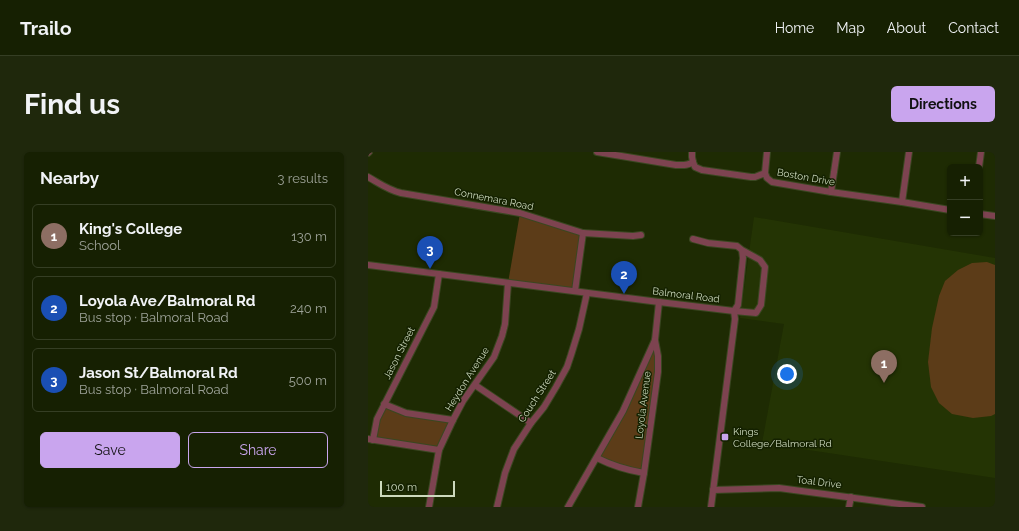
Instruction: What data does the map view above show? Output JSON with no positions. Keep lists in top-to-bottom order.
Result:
{
  "streets": {
    "street": [
      "Boston Drive",
      "Connemara Road",
      "Balmoral Road",
      "Jason Street",
      "Heydon Avenue",
      "Couch Street",
      "Loyola Avenue",
      "Toal Drive"
    ]
  },
  "crossings": [
    ["Balmoral Road", "Jason Street"],
    ["Balmoral Road", "Heydon Avenue"],
    ["Balmoral Road", "Couch Street"],
    ["Balmoral Road", "Loyola Avenue"]
  ],
  "places": {
    "transit": ["Kings College/Balmoral Rd"]
  },
  "scale_bar": "100 m",
  "page": {
    "header": "Trailo",
    "nav": [
      "Home",
      "Map",
      "About",
      "Contact"
    ],
    "buttons": [
      "Directions",
      ["Save", "Share"]
    ],
    "title": "Find us",
    "heading": ["Nearby", "3 results"],
    "map_buttons": ["+", "−"],
    "list": [
      {
        "mark": "1",
        "name": "King's College",
        "note": "School",
        "value": "130 m"
      },
      {
        "mark": "2",
        "name": "Loyola Ave/Balmoral Rd",
        "note": "Bus stop · Balmoral Road",
        "value": "240 m"
      },
      {
        "mark": "3",
        "name": "Jason St/Balmoral Rd",
        "note": "Bus stop · Balmoral Road",
        "value": "500 m"
      }
    ],
    "pins": ["3", "2", "1"],
    "scale": "100 m"
  }
}
